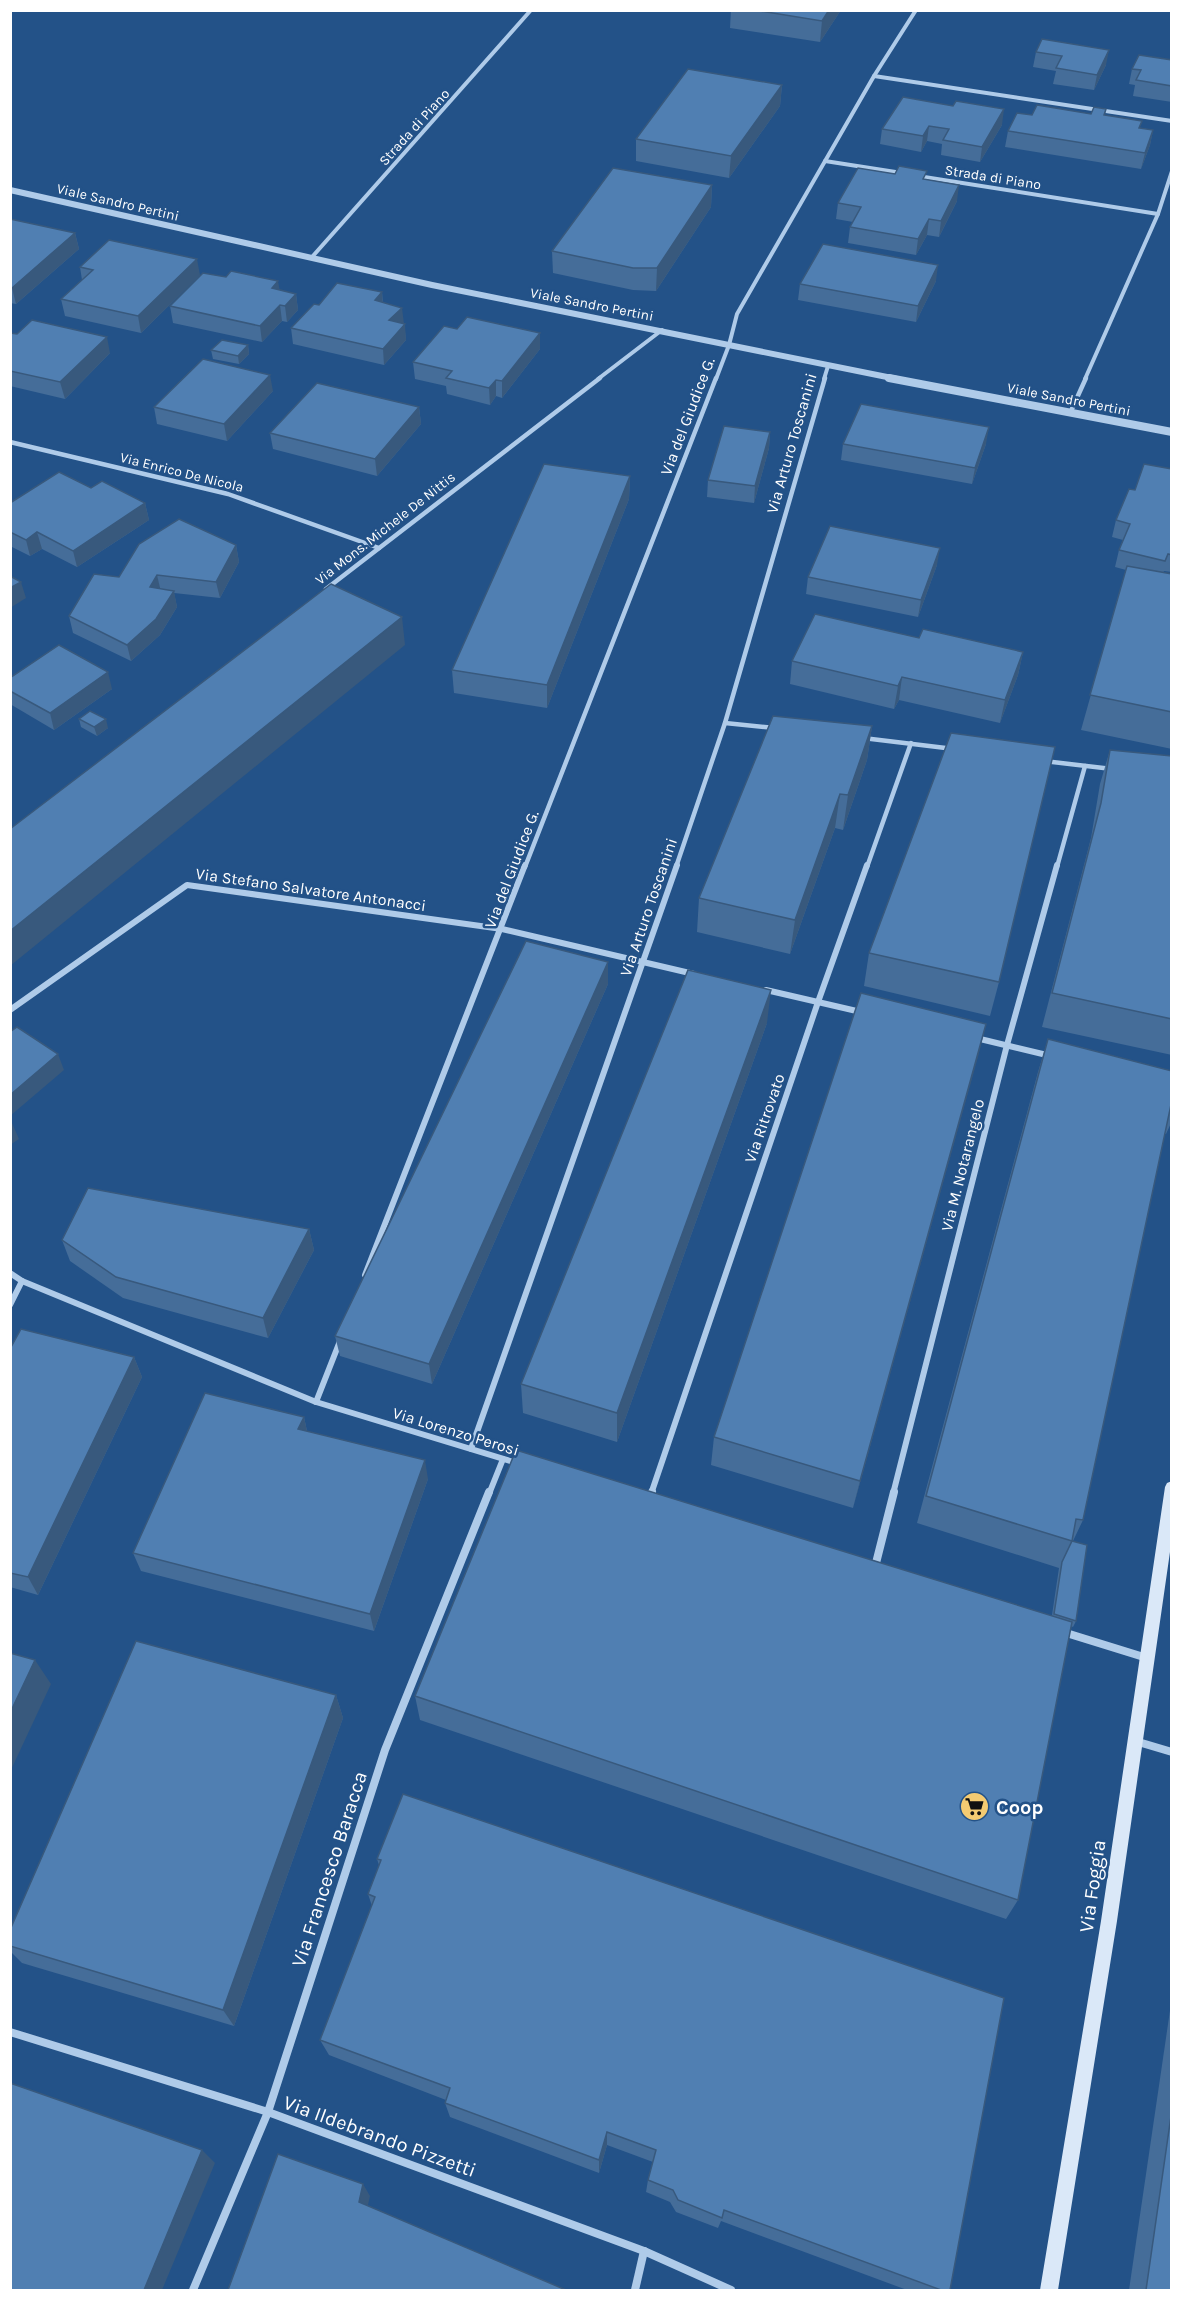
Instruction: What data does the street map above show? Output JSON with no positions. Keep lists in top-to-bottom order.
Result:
{
  "streets": {
    "main road": ["Via Foggia"],
    "street": [
      "Strada di Piano",
      "Viale Sandro Pertini",
      "Via del Giudice G.",
      "Via Arturo Toscanini",
      "Via Enrico De Nicola",
      "Via Mons. Michele De Nittis",
      "Via Stefano Salvatore Antonacci",
      "Via Ritrovato",
      "Via M. Notarangelo",
      "Via Lorenzo Perosi",
      "Via Francesco Baracca",
      "Via Ildebrando Pizzetti"
    ]
  },
  "crossings": [
    ["Strada di Piano", "Viale Sandro Pertini"],
    ["Viale Sandro Pertini", "Via del Giudice G."],
    ["Viale Sandro Pertini", "Via Arturo Toscanini"],
    ["Viale Sandro Pertini", "Via Mons. Michele De Nittis"],
    ["Via del Giudice G.", "Via Stefano Salvatore Antonacci"],
    ["Via Arturo Toscanini", "Via Stefano Salvatore Antonacci"],
    ["Via Arturo Toscanini", "Via Lorenzo Perosi"],
    ["Via Enrico De Nicola", "Via Mons. Michele De Nittis"],
    ["Via Lorenzo Perosi", "Via Francesco Baracca"],
    ["Via Francesco Baracca", "Via Ildebrando Pizzetti"]
  ],
  "places": {
    "supermarket": ["Coop"]
  }
}
